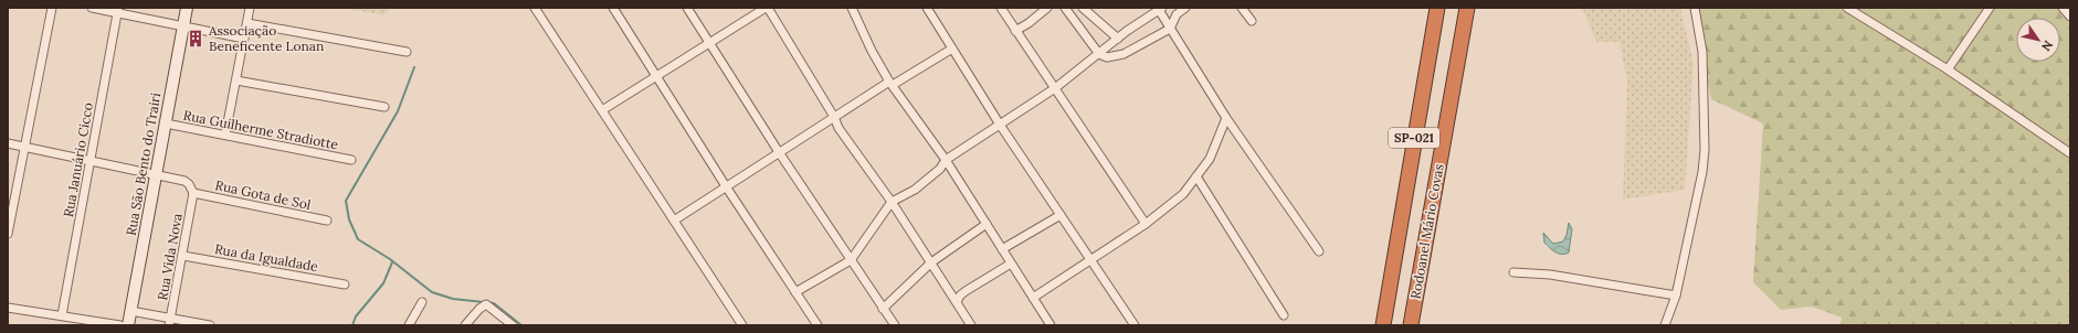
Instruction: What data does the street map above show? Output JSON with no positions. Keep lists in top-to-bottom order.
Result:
{
  "streets": {
    "highway": ["SP-021", "Rodoanel Mário Covas"],
    "street": [
      "Rua Guilherme Stradiotte",
      "Rua Januário Cicco",
      "Rua São Bento do Trairi",
      "Rua Gota de Sol",
      "Rua Vida Nova",
      "Rua da Igualdade"
    ]
  },
  "crossings": [
    ["Rua Guilherme Stradiotte", "Rua São Bento do Trairi"],
    ["Rua Gota de Sol", "Rua Vida Nova"],
    ["Rua Vida Nova", "Rua da Igualdade"]
  ],
  "places": {
    "building": ["Associação Beneficente Lonan"]
  },
  "north": "bottom right"
}
